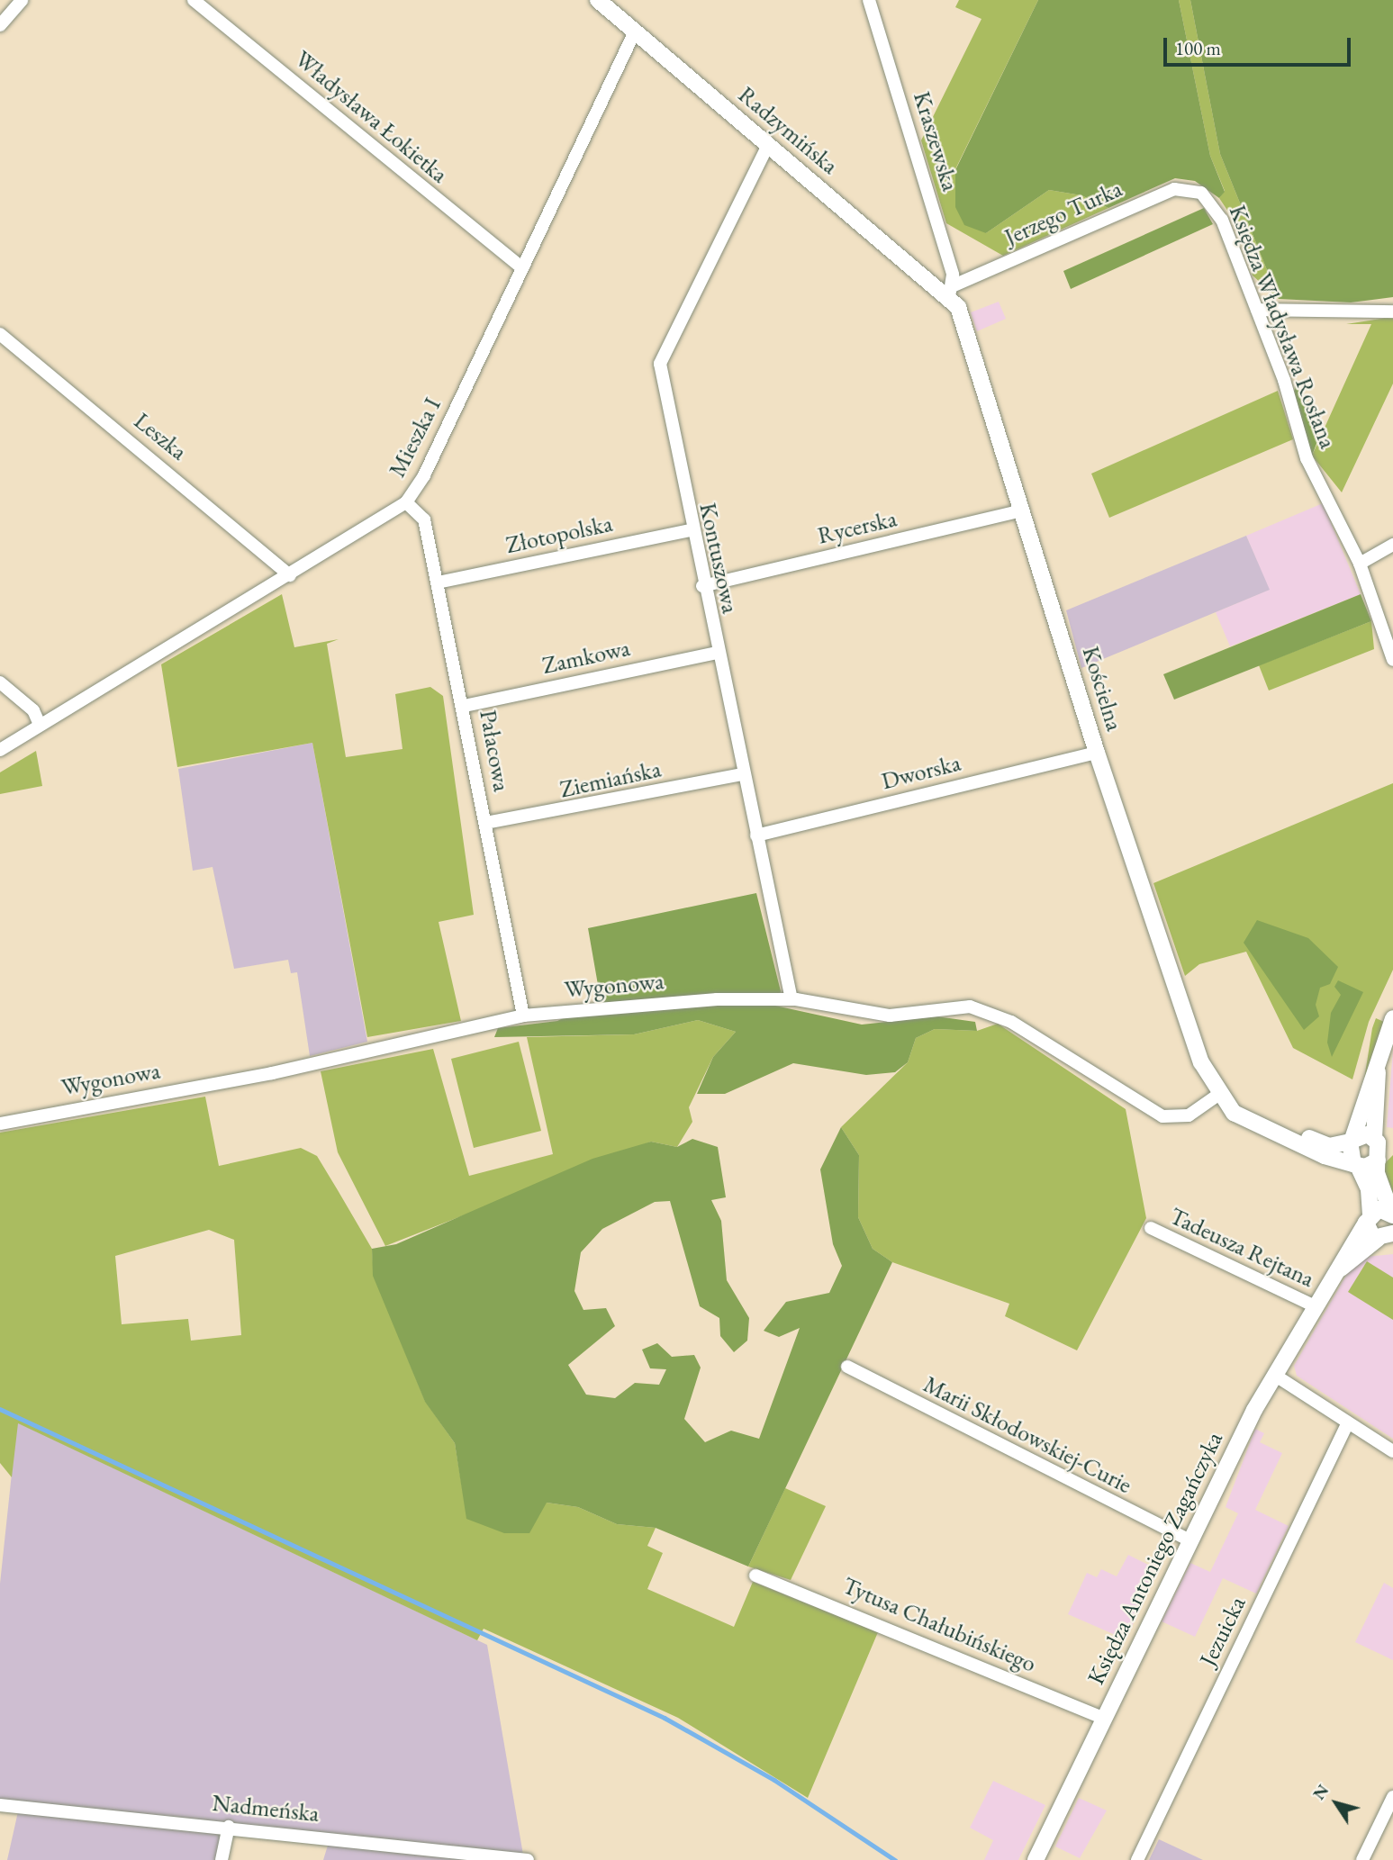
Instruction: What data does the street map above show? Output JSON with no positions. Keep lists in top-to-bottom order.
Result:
{
  "streets": {
    "street": [
      "Władysława Łokietka",
      "Radzymińska",
      "Kraszewska",
      "Jerzego Turka",
      "Księdza Władysława Rosłana",
      "Leszka",
      "Mieszka I",
      "Rycerska",
      "Złotopolska",
      "Kontuszowa",
      "Zamkowa",
      "Kościelna",
      "Pałacowa",
      "Dworska",
      "Ziemiańska",
      "Wygonowa",
      "Tadeusza Rejtana",
      "Marii Skłodowskiej-Curie",
      "Księdza Antoniego Zagańczyka",
      "Tytusa Chałubińskiego",
      "Jezuicka",
      "Nadmeńska"
    ]
  },
  "crossings": [
    ["Władysława Łokietka", "Mieszka I"],
    ["Radzymińska", "Kraszewska"],
    ["Radzymińska", "Jerzego Turka"],
    ["Radzymińska", "Mieszka I"],
    ["Radzymińska", "Kontuszowa"],
    ["Radzymińska", "Kościelna"],
    ["Kraszewska", "Jerzego Turka"],
    ["Kraszewska", "Kościelna"],
    ["Jerzego Turka", "Księdza Władysława Rosłana"],
    ["Jerzego Turka", "Kościelna"],
    ["Leszka", "Mieszka I"],
    ["Mieszka I", "Pałacowa"],
    ["Rycerska", "Kontuszowa"],
    ["Rycerska", "Kościelna"],
    ["Złotopolska", "Kontuszowa"],
    ["Złotopolska", "Pałacowa"],
    ["Kontuszowa", "Zamkowa"],
    ["Kontuszowa", "Dworska"],
    ["Kontuszowa", "Ziemiańska"],
    ["Kontuszowa", "Wygonowa"],
    ["Zamkowa", "Pałacowa"],
    ["Kościelna", "Dworska"],
    ["Kościelna", "Wygonowa"],
    ["Pałacowa", "Ziemiańska"],
    ["Pałacowa", "Wygonowa"],
    ["Tadeusza Rejtana", "Księdza Antoniego Zagańczyka"],
    ["Marii Skłodowskiej-Curie", "Księdza Antoniego Zagańczyka"],
    ["Księdza Antoniego Zagańczyka", "Tytusa Chałubińskiego"]
  ],
  "scale_bar": "100 m",
  "north": "top left"
}
